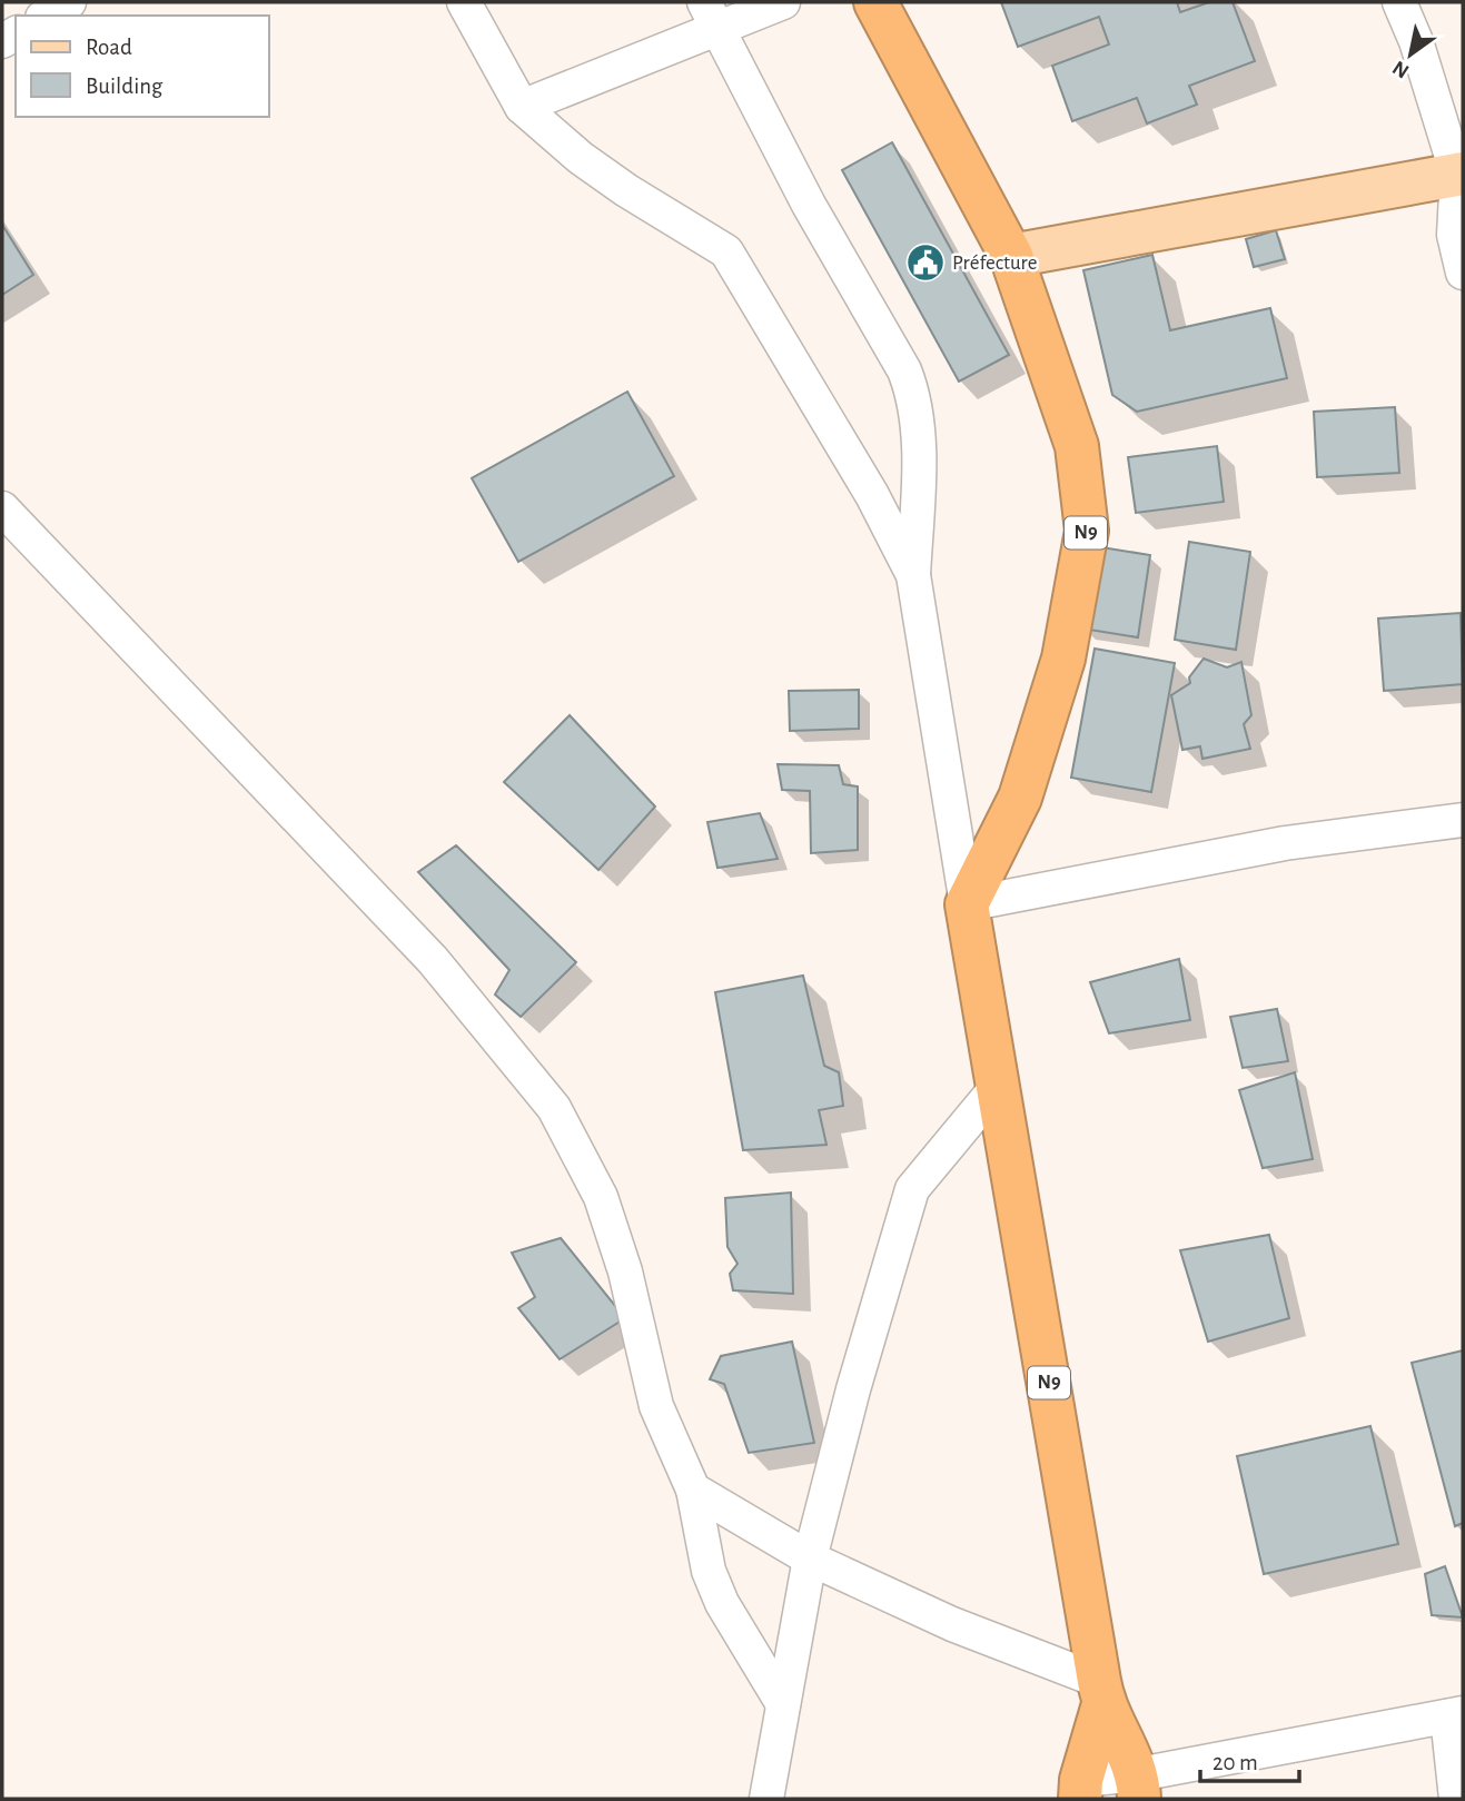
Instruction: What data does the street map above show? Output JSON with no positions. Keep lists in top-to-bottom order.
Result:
{
  "streets": {
    "highway": ["N9"]
  },
  "places": {
    "public building": ["Préfecture"]
  },
  "legend": ["Road", "Building"],
  "scale_bar": "20 m",
  "north": "bottom left"
}
